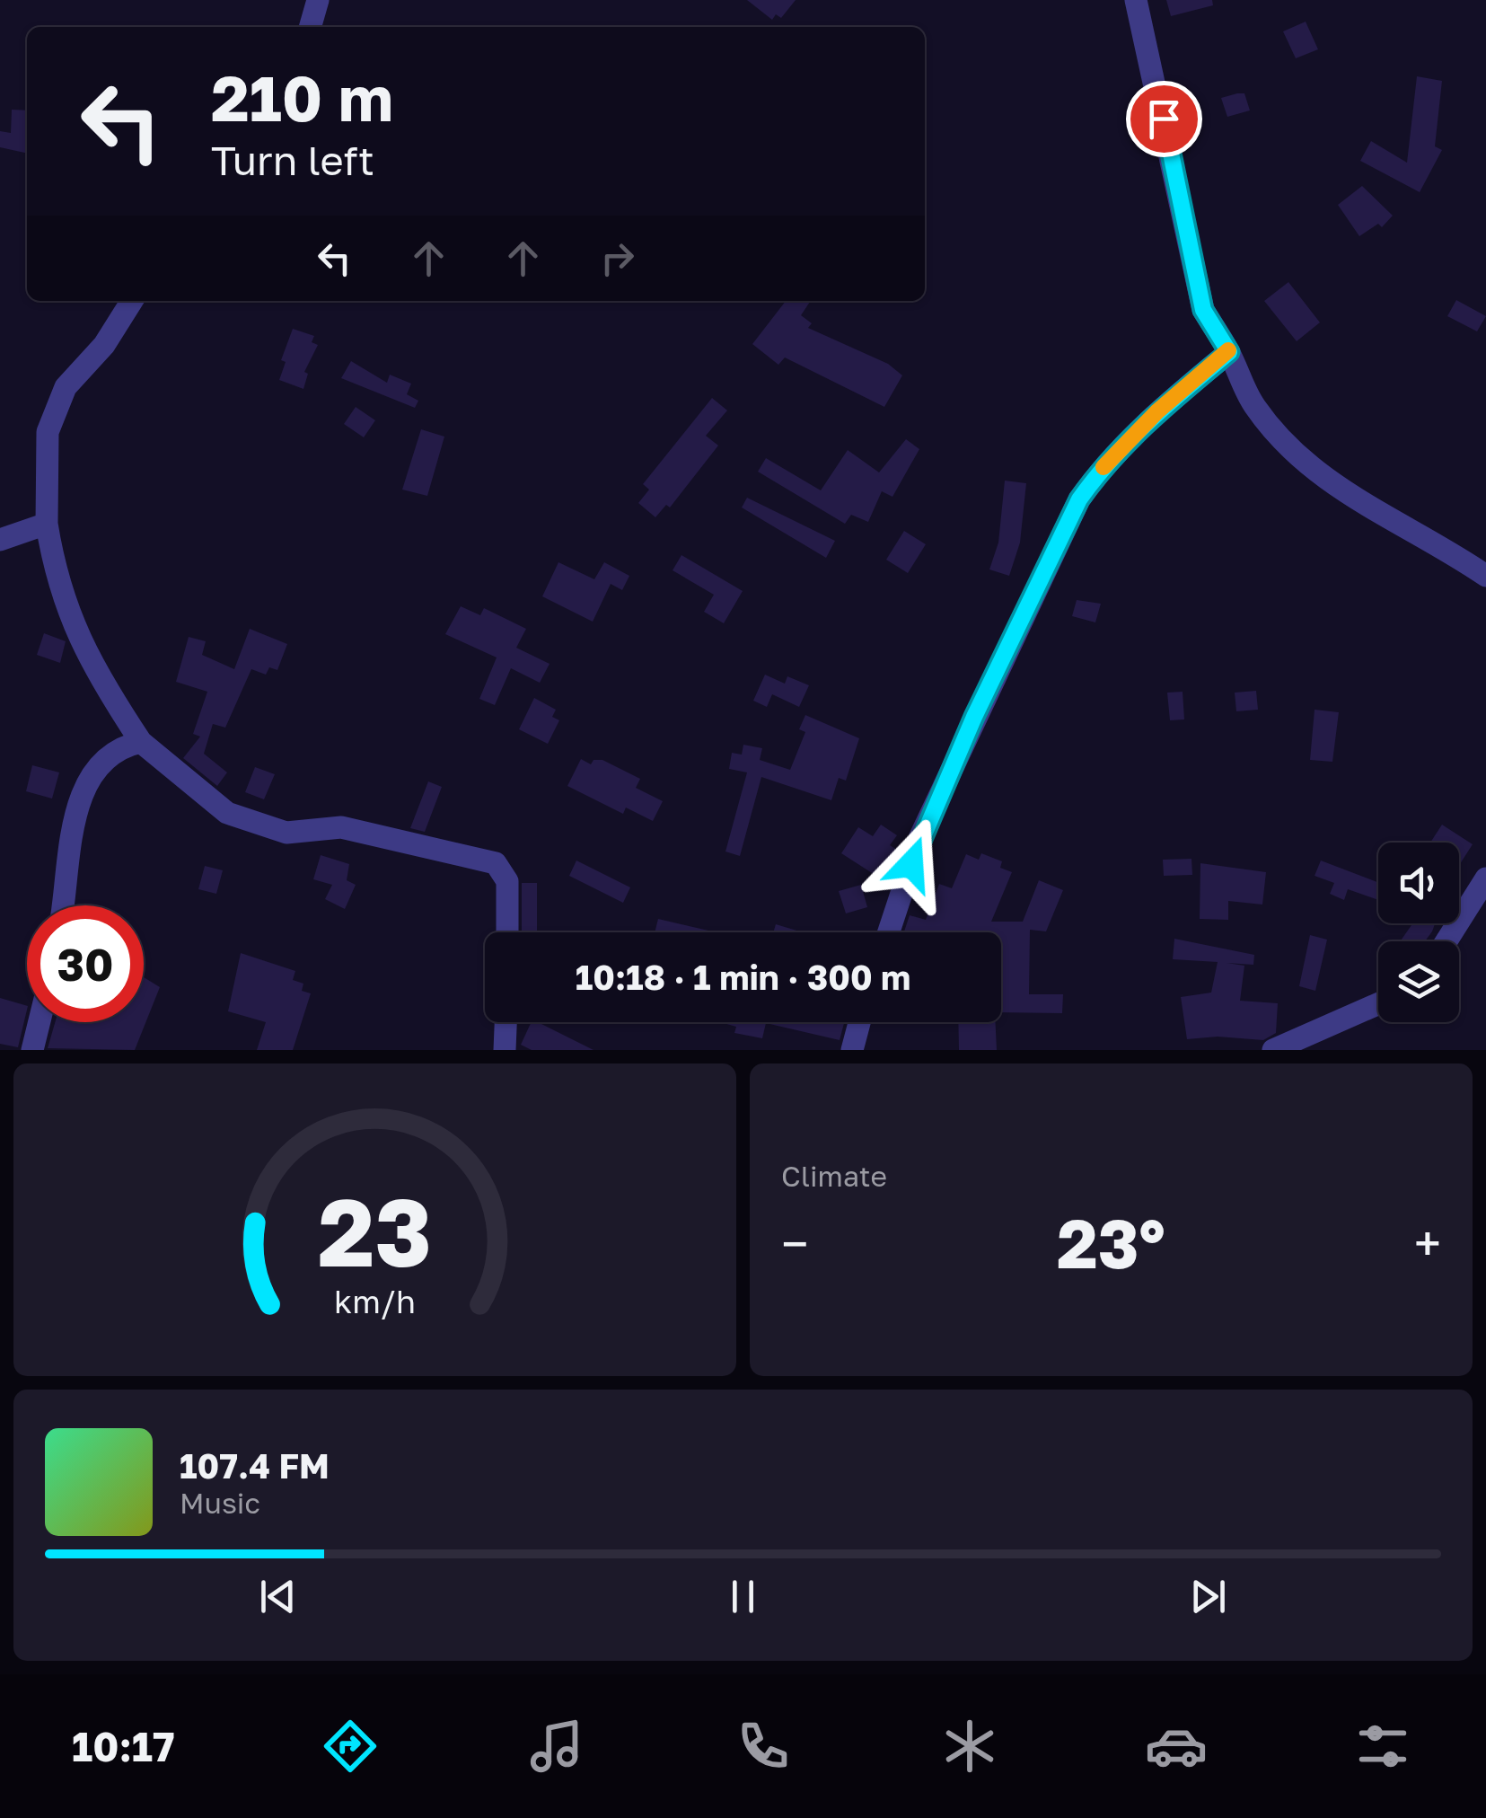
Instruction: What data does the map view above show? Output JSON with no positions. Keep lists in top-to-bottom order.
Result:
{
  "page": {
    "turn": ["210 m", "Turn left"],
    "limit": "30",
    "trip": "10:18 · 1 min · 300 m",
    "tile": "Climate",
    "heat": ["−", "23°", "+"],
    "song": ["107.4 FM", "Music"],
    "tabs": "10:17",
    "gauge": ["23", "km/h"]
  }
}
